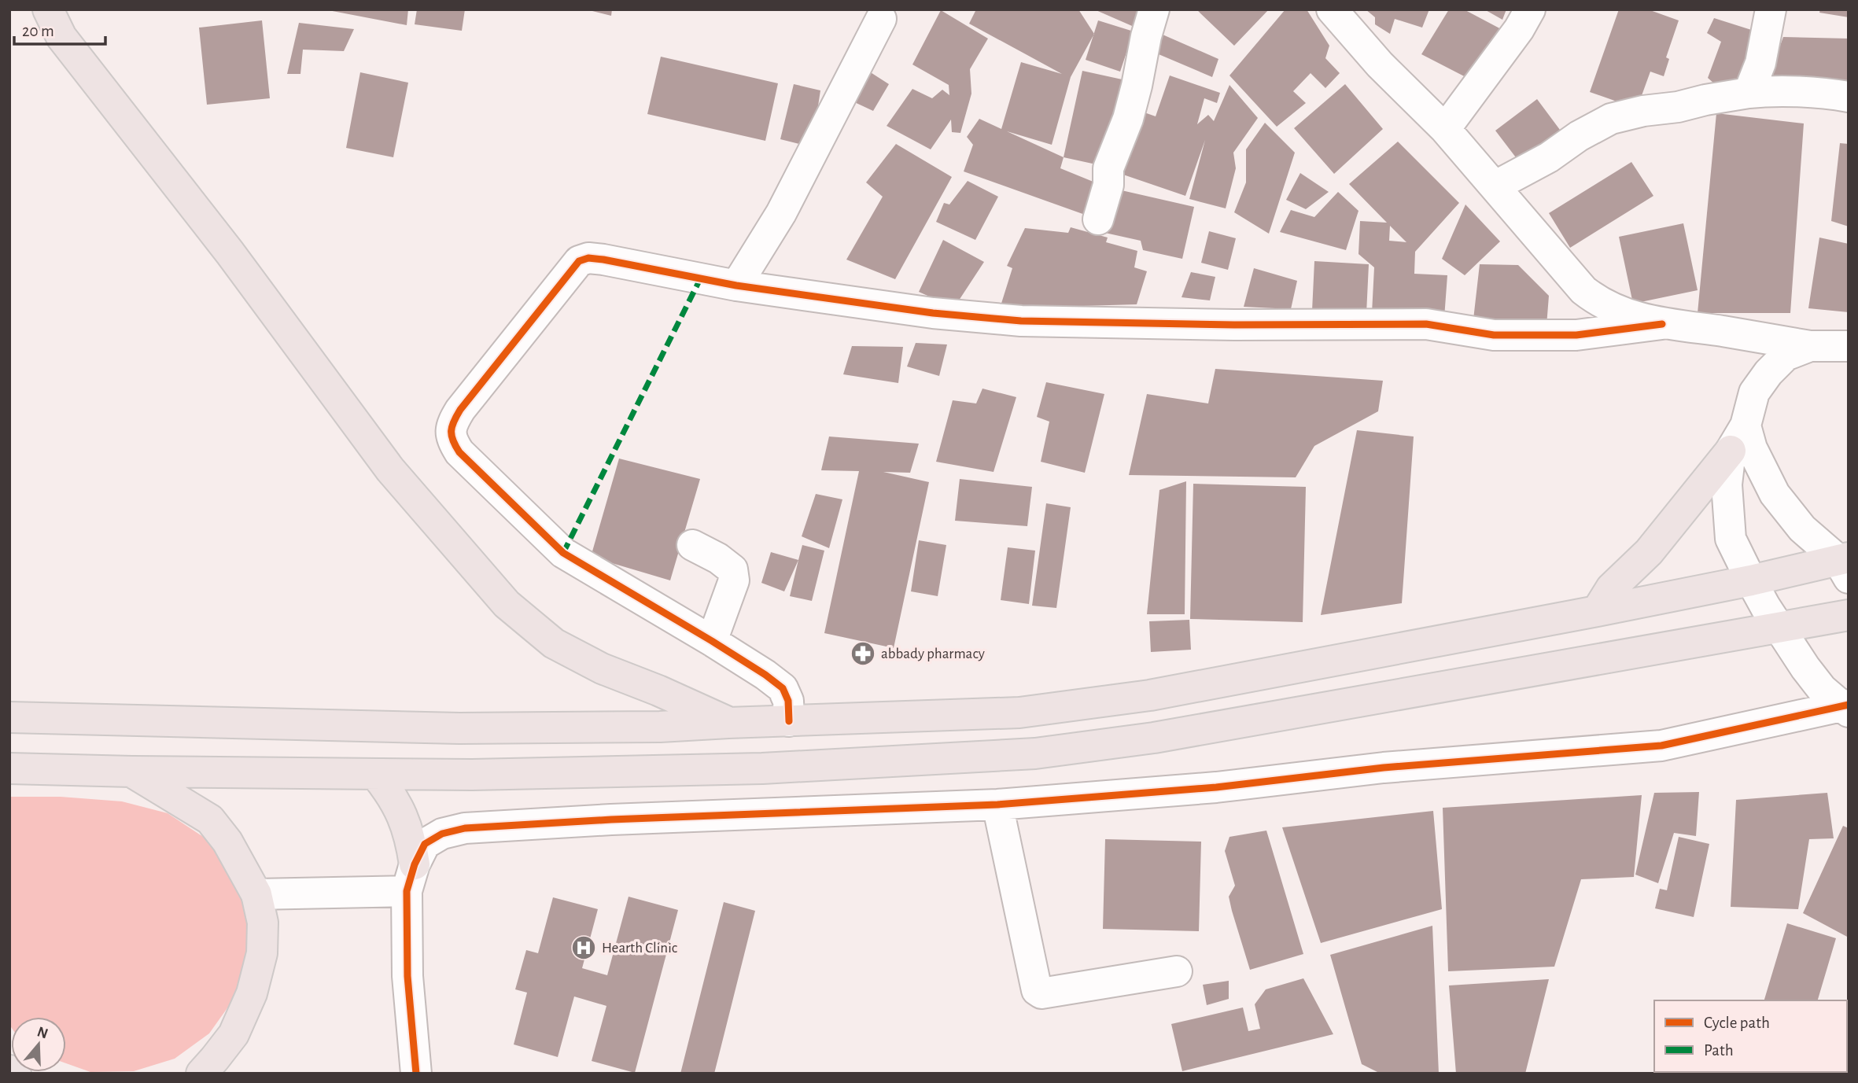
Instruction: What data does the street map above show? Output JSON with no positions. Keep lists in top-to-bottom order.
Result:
{
  "places": {
    "pharmacy": ["abbady pharmacy"],
    "hospital": ["Hearth Clinic"]
  },
  "legend": ["Cycle path", "Path"],
  "scale_bar": "20 m",
  "north": "top"
}
